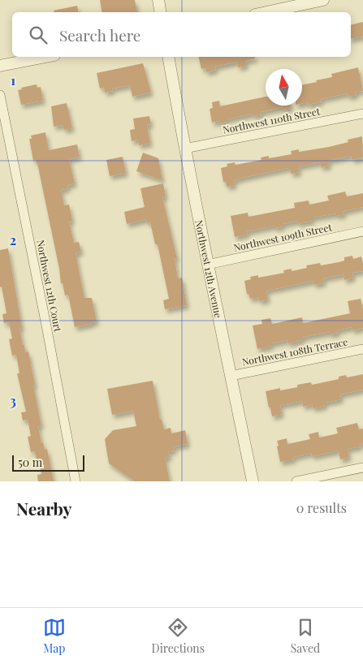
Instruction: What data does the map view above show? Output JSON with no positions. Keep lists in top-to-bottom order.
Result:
{
  "streets": {
    "street": [
      "Northwest 110th Street",
      "Northwest 109th Street",
      "Northwest 12th Avenue",
      "Northwest 12th Court",
      "Northwest 108th Terrace"
    ]
  },
  "crossings": [
    ["Northwest 110th Street", "Northwest 12th Avenue"],
    ["Northwest 109th Street", "Northwest 12th Avenue"],
    ["Northwest 12th Avenue", "Northwest 108th Terrace"]
  ],
  "scale_bar": "50 m",
  "north": "top",
  "page": {
    "search": "Search here",
    "scale": "50 m",
    "heading": ["Nearby", "0 results"],
    "nav": ["Map", "Directions", "Saved"]
  },
  "grid": {
    "rows": ["1", "2", "3"]
  }
}
